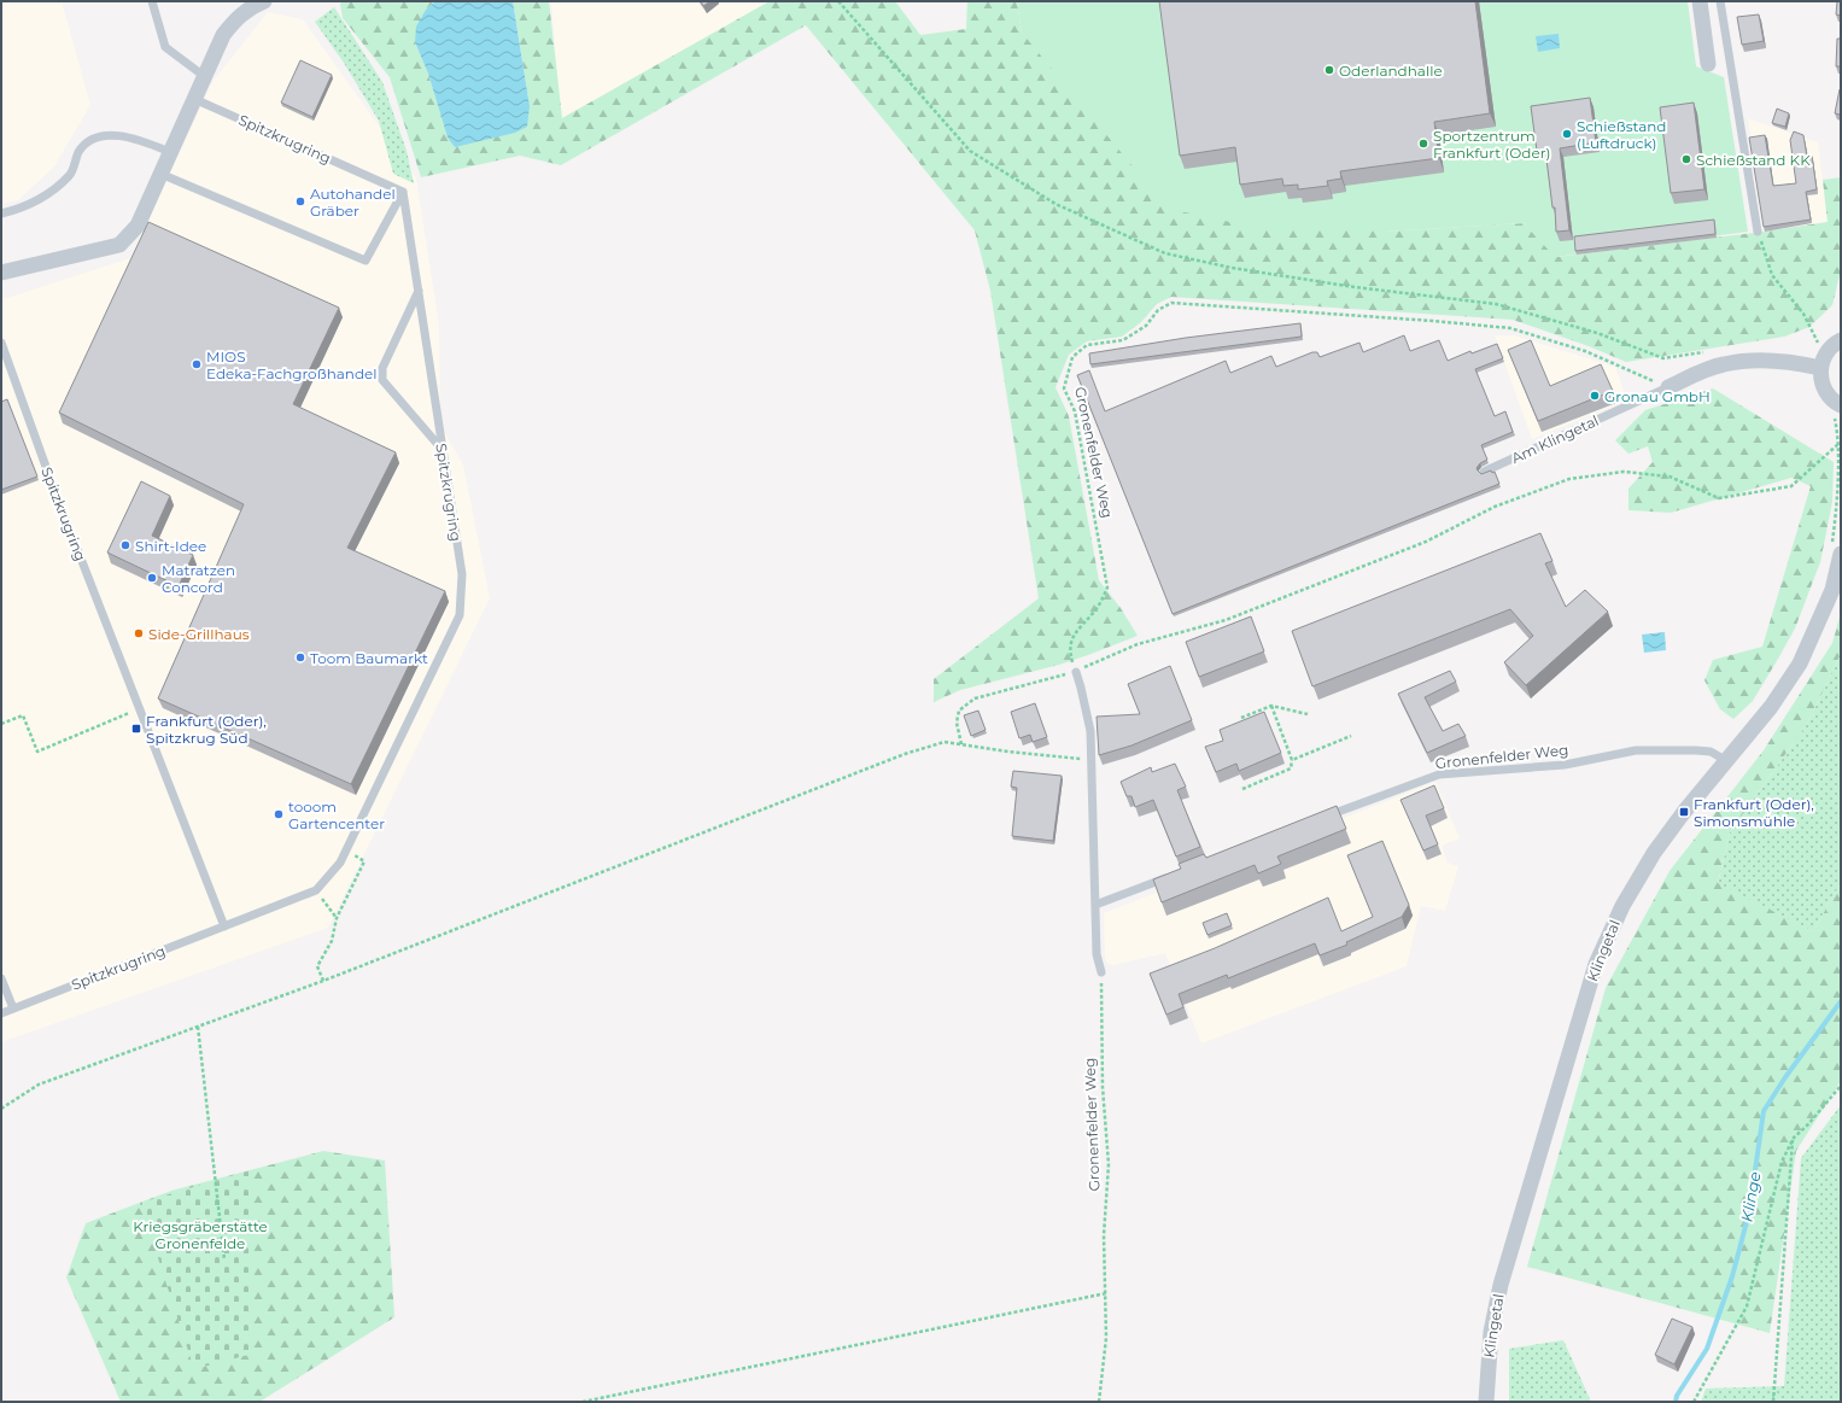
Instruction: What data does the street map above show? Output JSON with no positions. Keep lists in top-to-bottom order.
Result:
{
  "streets": {
    "street": ["Am Klingetal", "Klingetal"],
    "lane": ["Spitzkrugring", "Gronenfelder Weg"]
  },
  "crossings": [
    ["Am Klingetal", "Gronenfelder Weg"],
    ["Gronenfelder Weg", "Klingetal"]
  ],
  "water": ["Klinge"],
  "parks": ["Kriegsgräberstätte Gronenfelde"],
  "places": {
    "other": [
      "Oderlandhalle",
      "Schießstand (Luftdruck)",
      "Sportzentrum Frankfurt (Oder)",
      "Schießstand KK",
      "Autohandel Gräber",
      "MIOS Edeka-Fachgroßhandel",
      "Gronau GmbH",
      "Shirt-Idee",
      "Matratzen Concord",
      "Side-Grillhaus",
      "Toom Baumarkt",
      "tooom Gartencenter"
    ],
    "transit": ["Frankfurt (Oder), Spitzkrug Süd", "Frankfurt (Oder), Simonsmühle"]
  }
}
